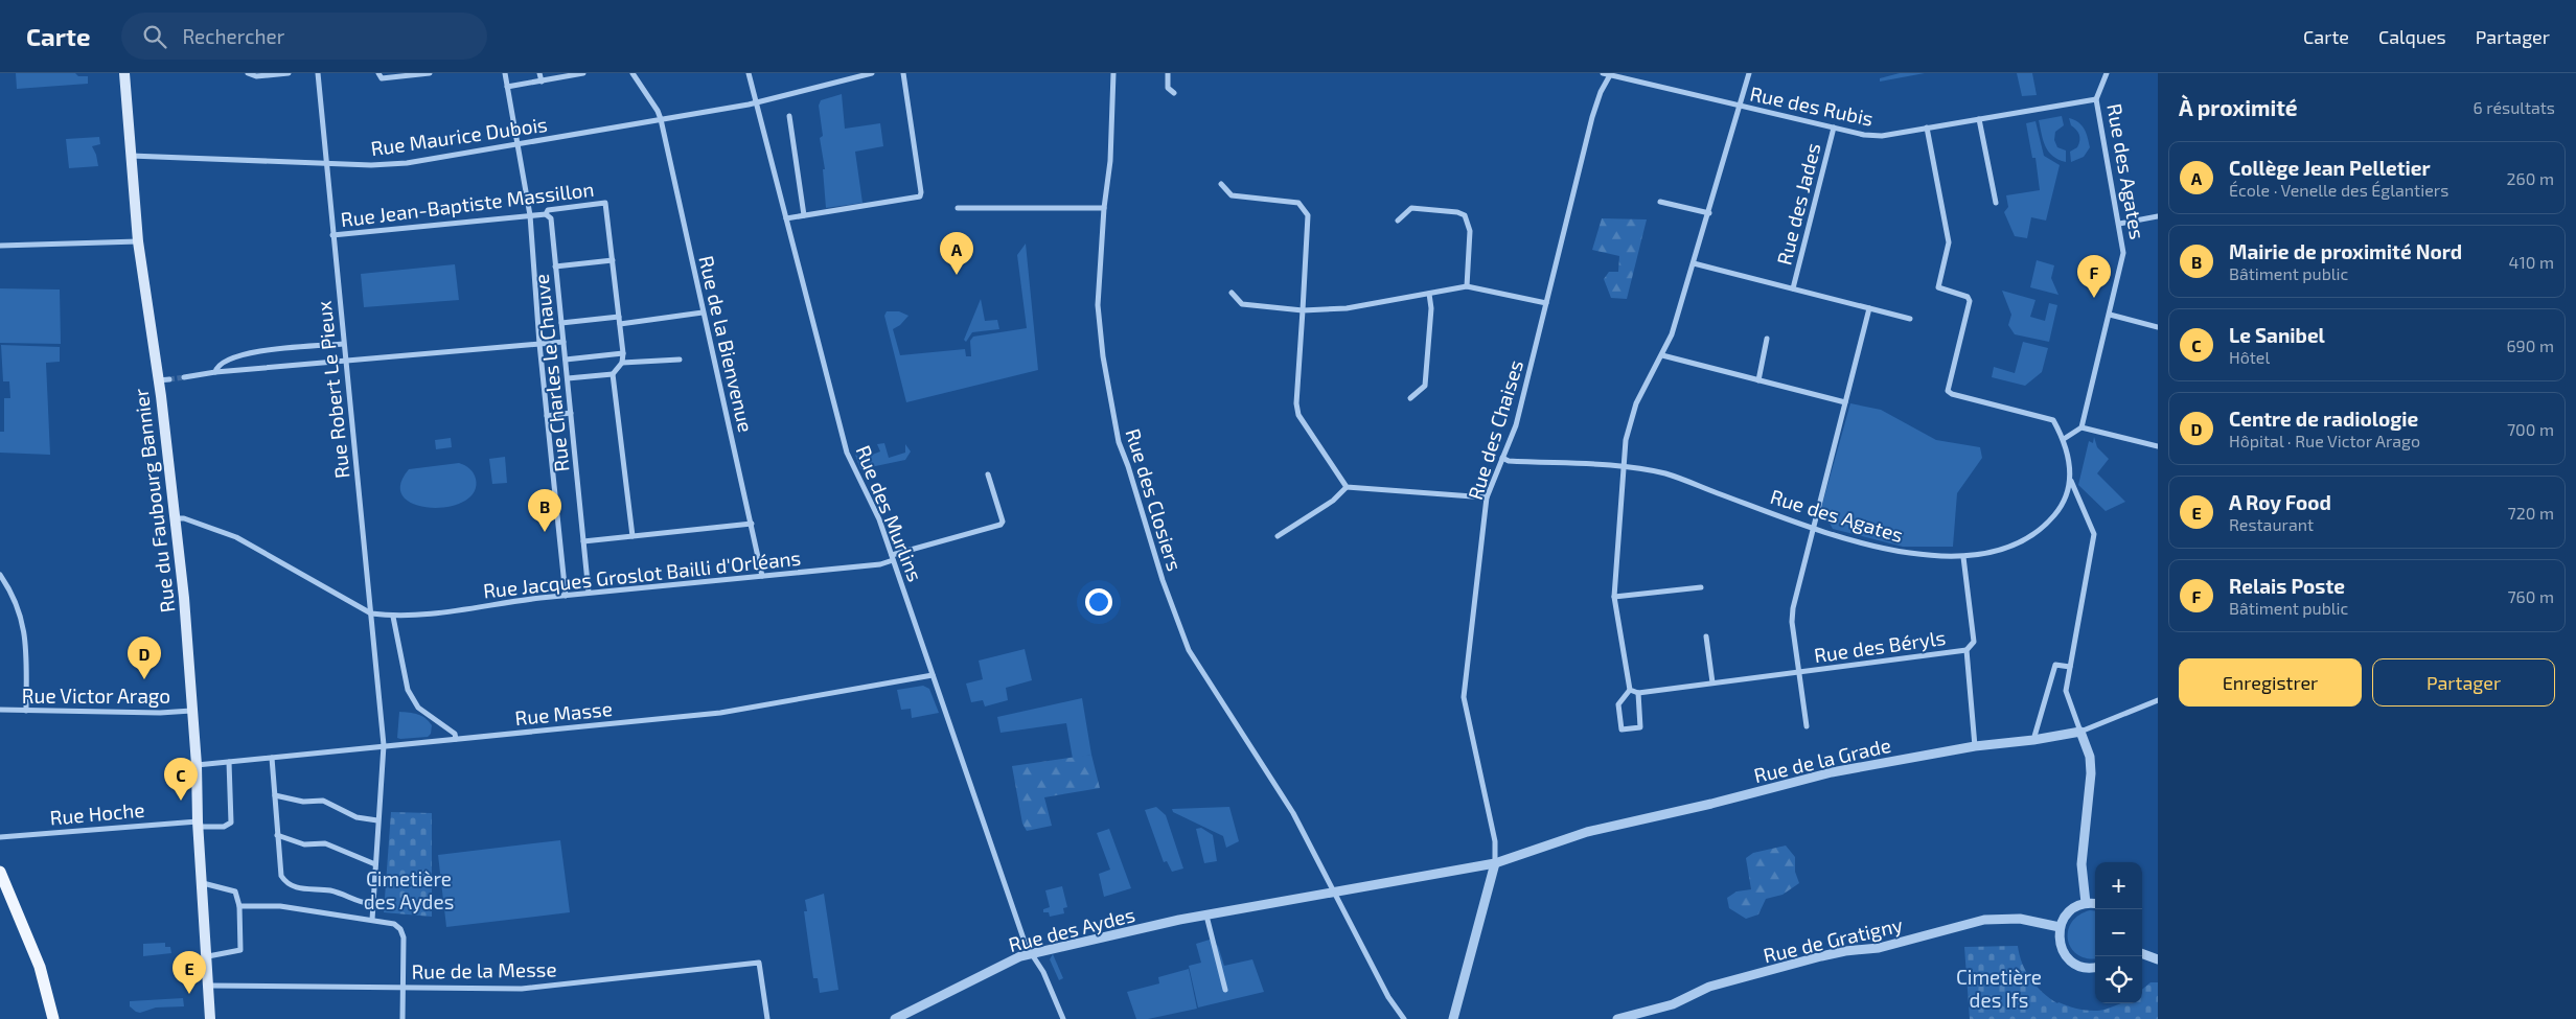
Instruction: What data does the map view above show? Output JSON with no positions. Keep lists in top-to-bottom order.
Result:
{
  "streets": {
    "main road": ["Rue du Faubourg Bannier"],
    "street": [
      "Rue des Rubis",
      "Rue Maurice Dubois",
      "Rue des Agates",
      "Rue Jean-Baptiste Massillon",
      "Rue des Jades",
      "Rue de la Bienvenue",
      "Rue Charles le Chauve",
      "Rue Robert Le Pieux",
      "Rue des Chaises",
      "Rue des Closiers",
      "Rue des Murlins",
      "Rue Jacques Groslot Bailli d'Orléans",
      "Rue des Béryls",
      "Rue Victor Arago",
      "Rue Masse",
      "Rue de la Grade",
      "Rue Hoche",
      "Rue des Aydes",
      "Rue de Gratigny",
      "Rue de la Messe"
    ]
  },
  "crossings": [
    ["Rue des Rubis", "Rue des Agates"],
    ["Rue des Rubis", "Rue des Jades"],
    ["Rue des Rubis", "Rue des Chaises"],
    ["Rue Maurice Dubois", "Rue de la Bienvenue"],
    ["Rue Maurice Dubois", "Rue Charles le Chauve"],
    ["Rue Maurice Dubois", "Rue Robert Le Pieux"],
    ["Rue Maurice Dubois", "Rue du Faubourg Bannier"],
    ["Rue Maurice Dubois", "Rue des Murlins"],
    ["Rue des Agates", "Rue des Chaises"],
    ["Rue Jean-Baptiste Massillon", "Rue Charles le Chauve"],
    ["Rue Jean-Baptiste Massillon", "Rue Robert Le Pieux"],
    ["Rue de la Bienvenue", "Rue Jacques Groslot Bailli d'Orléans"],
    ["Rue Charles le Chauve", "Rue Jacques Groslot Bailli d'Orléans"],
    ["Rue Robert Le Pieux", "Rue Jacques Groslot Bailli d'Orléans"],
    ["Rue Robert Le Pieux", "Rue Masse"],
    ["Rue des Chaises", "Rue de la Grade"],
    ["Rue des Closiers", "Rue de la Grade"],
    ["Rue des Closiers", "Rue des Aydes"],
    ["Rue du Faubourg Bannier", "Rue Victor Arago"],
    ["Rue du Faubourg Bannier", "Rue Masse"],
    ["Rue du Faubourg Bannier", "Rue Hoche"],
    ["Rue du Faubourg Bannier", "Rue de la Messe"],
    ["Rue des Murlins", "Rue Jacques Groslot Bailli d'Orléans"],
    ["Rue des Murlins", "Rue Masse"],
    ["Rue des Murlins", "Rue des Aydes"],
    ["Rue Masse", "Rue Hoche"],
    ["Rue de la Grade", "Rue des Aydes"]
  ],
  "parks": ["Cimetière des Aydes", "Cimetière des Ifs"],
  "page": {
    "header": "Carte",
    "search": "Rechercher",
    "nav": ["Carte", "Calques", "Partager"],
    "heading": ["À proximité", "6 résultats"],
    "list": [
      {
        "mark": "A",
        "name": "Collège Jean Pelletier",
        "note": "École · Venelle des Églantiers",
        "value": "260 m"
      },
      {
        "mark": "B",
        "name": "Mairie de proximité Nord",
        "note": "Bâtiment public",
        "value": "410 m"
      },
      {
        "mark": "C",
        "name": "Le Sanibel",
        "note": "Hôtel",
        "value": "690 m"
      },
      {
        "mark": "D",
        "name": "Centre de radiologie",
        "note": "Hôpital · Rue Victor Arago",
        "value": "700 m"
      },
      {
        "mark": "E",
        "name": "A Roy Food",
        "note": "Restaurant",
        "value": "720 m"
      },
      {
        "mark": "F",
        "name": "Relais Poste",
        "note": "Bâtiment public",
        "value": "760 m"
      }
    ],
    "pins": [
      "A",
      "F",
      "B",
      "D",
      "C",
      "E"
    ],
    "buttons": ["Enregistrer", "Partager"],
    "map_buttons": ["+", "−"]
  }
}
